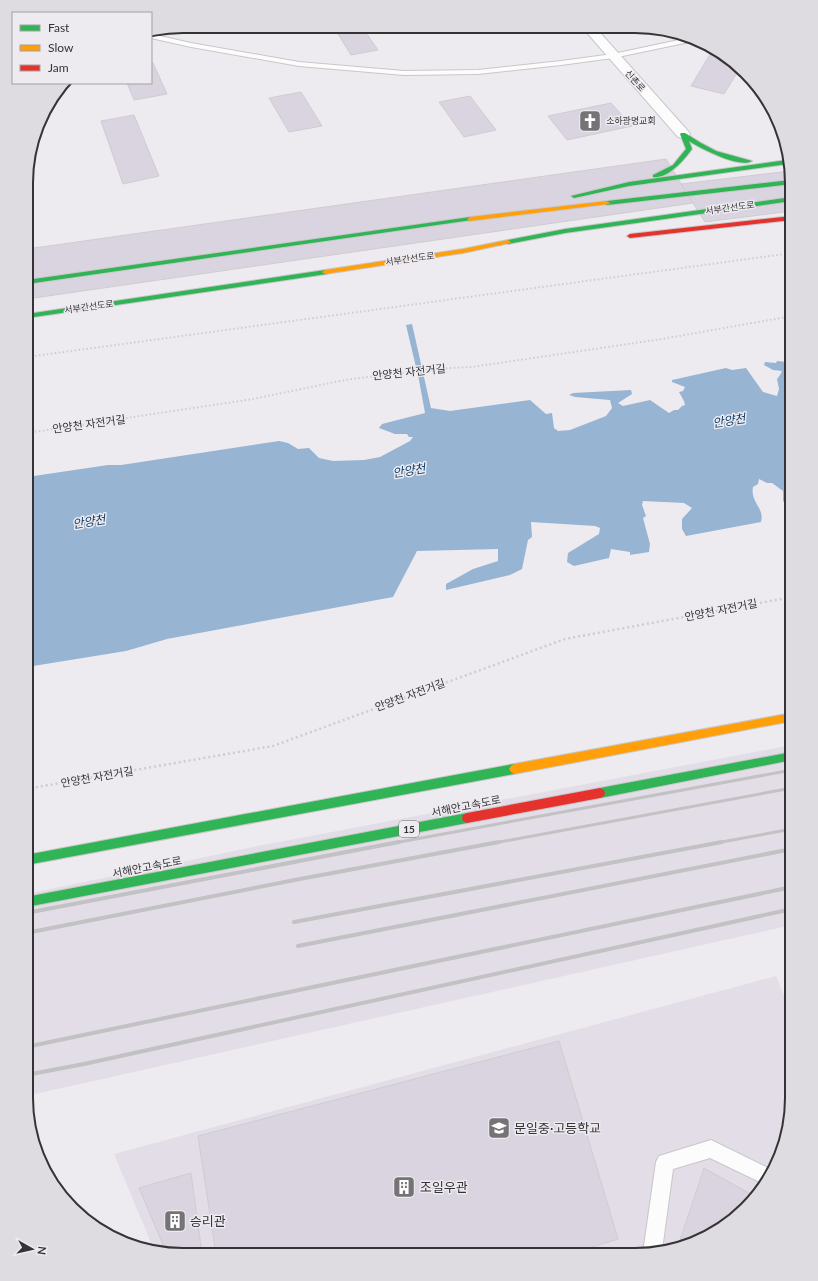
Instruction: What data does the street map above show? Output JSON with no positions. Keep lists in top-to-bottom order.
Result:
{
  "streets": {
    "highway": ["서부간선도로", "서해안고속도로", "15"],
    "street": ["신촌로"],
    "path": ["안양천 자전거길"]
  },
  "water": ["안양천"],
  "places": {
    "church": ["소하광명교회"],
    "school or university": ["문일중·고등학교"],
    "building": ["조일우관", "승리관"]
  },
  "legend": ["Fast", "Slow", "Jam"],
  "north": "right"
}
